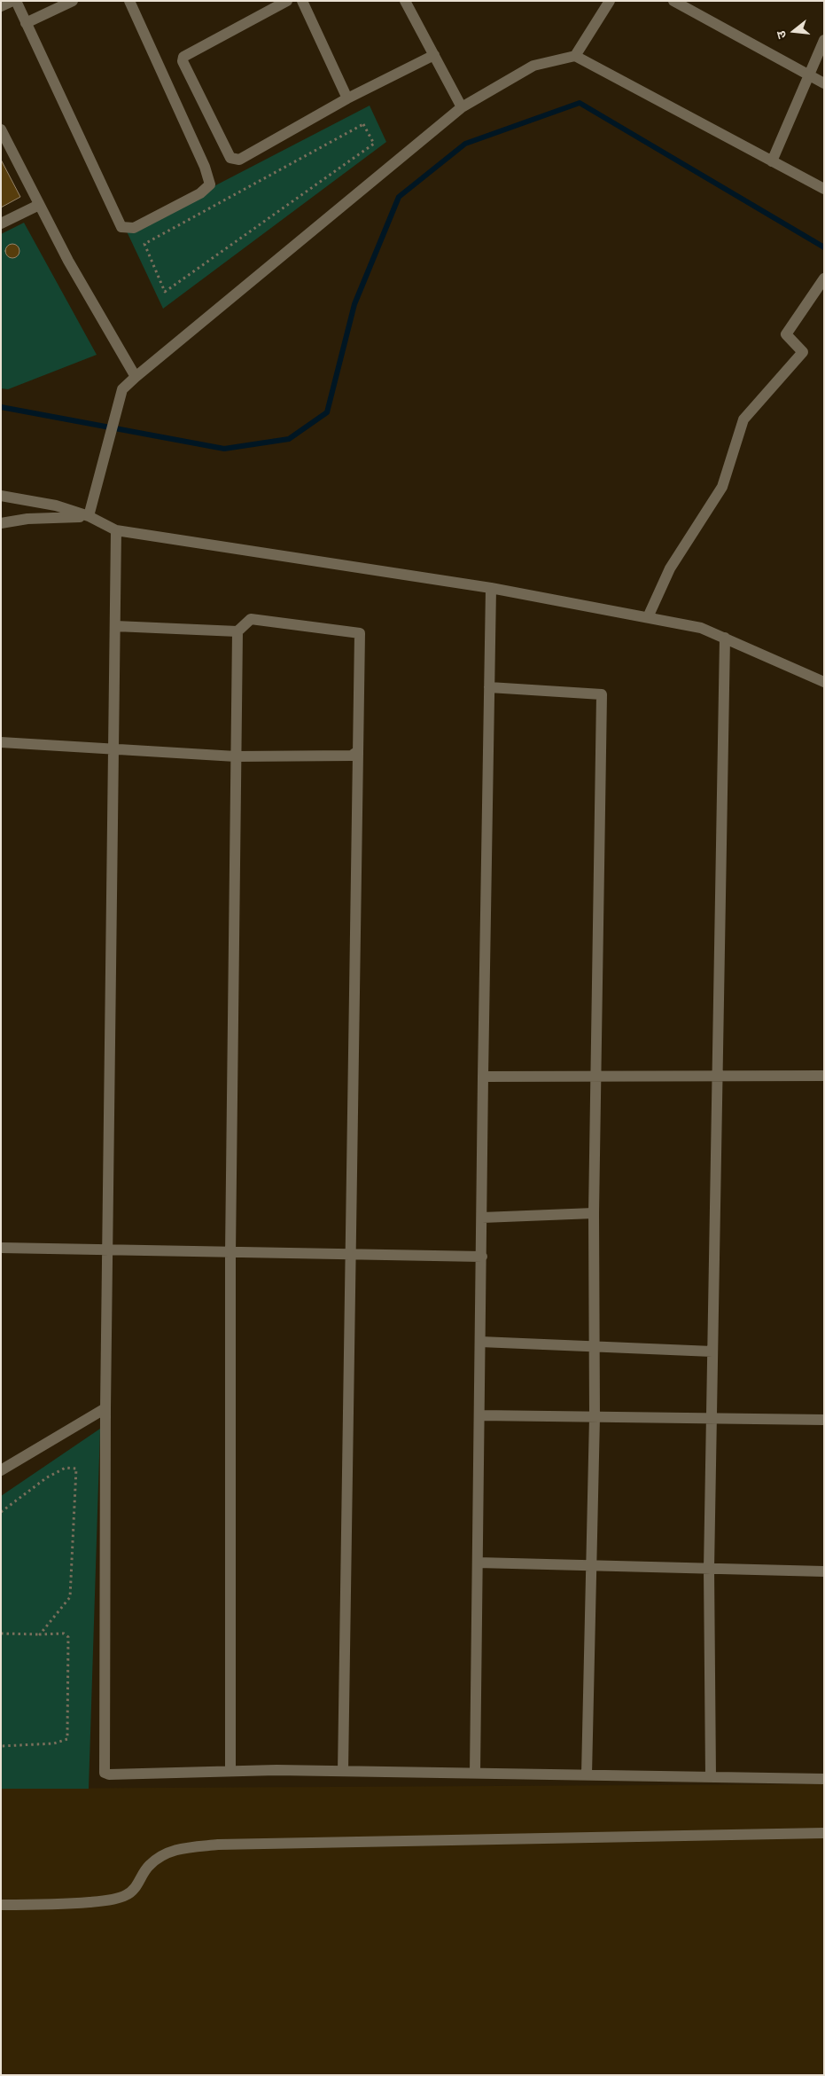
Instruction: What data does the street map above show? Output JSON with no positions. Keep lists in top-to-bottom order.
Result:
{
  "north": "left"
}
